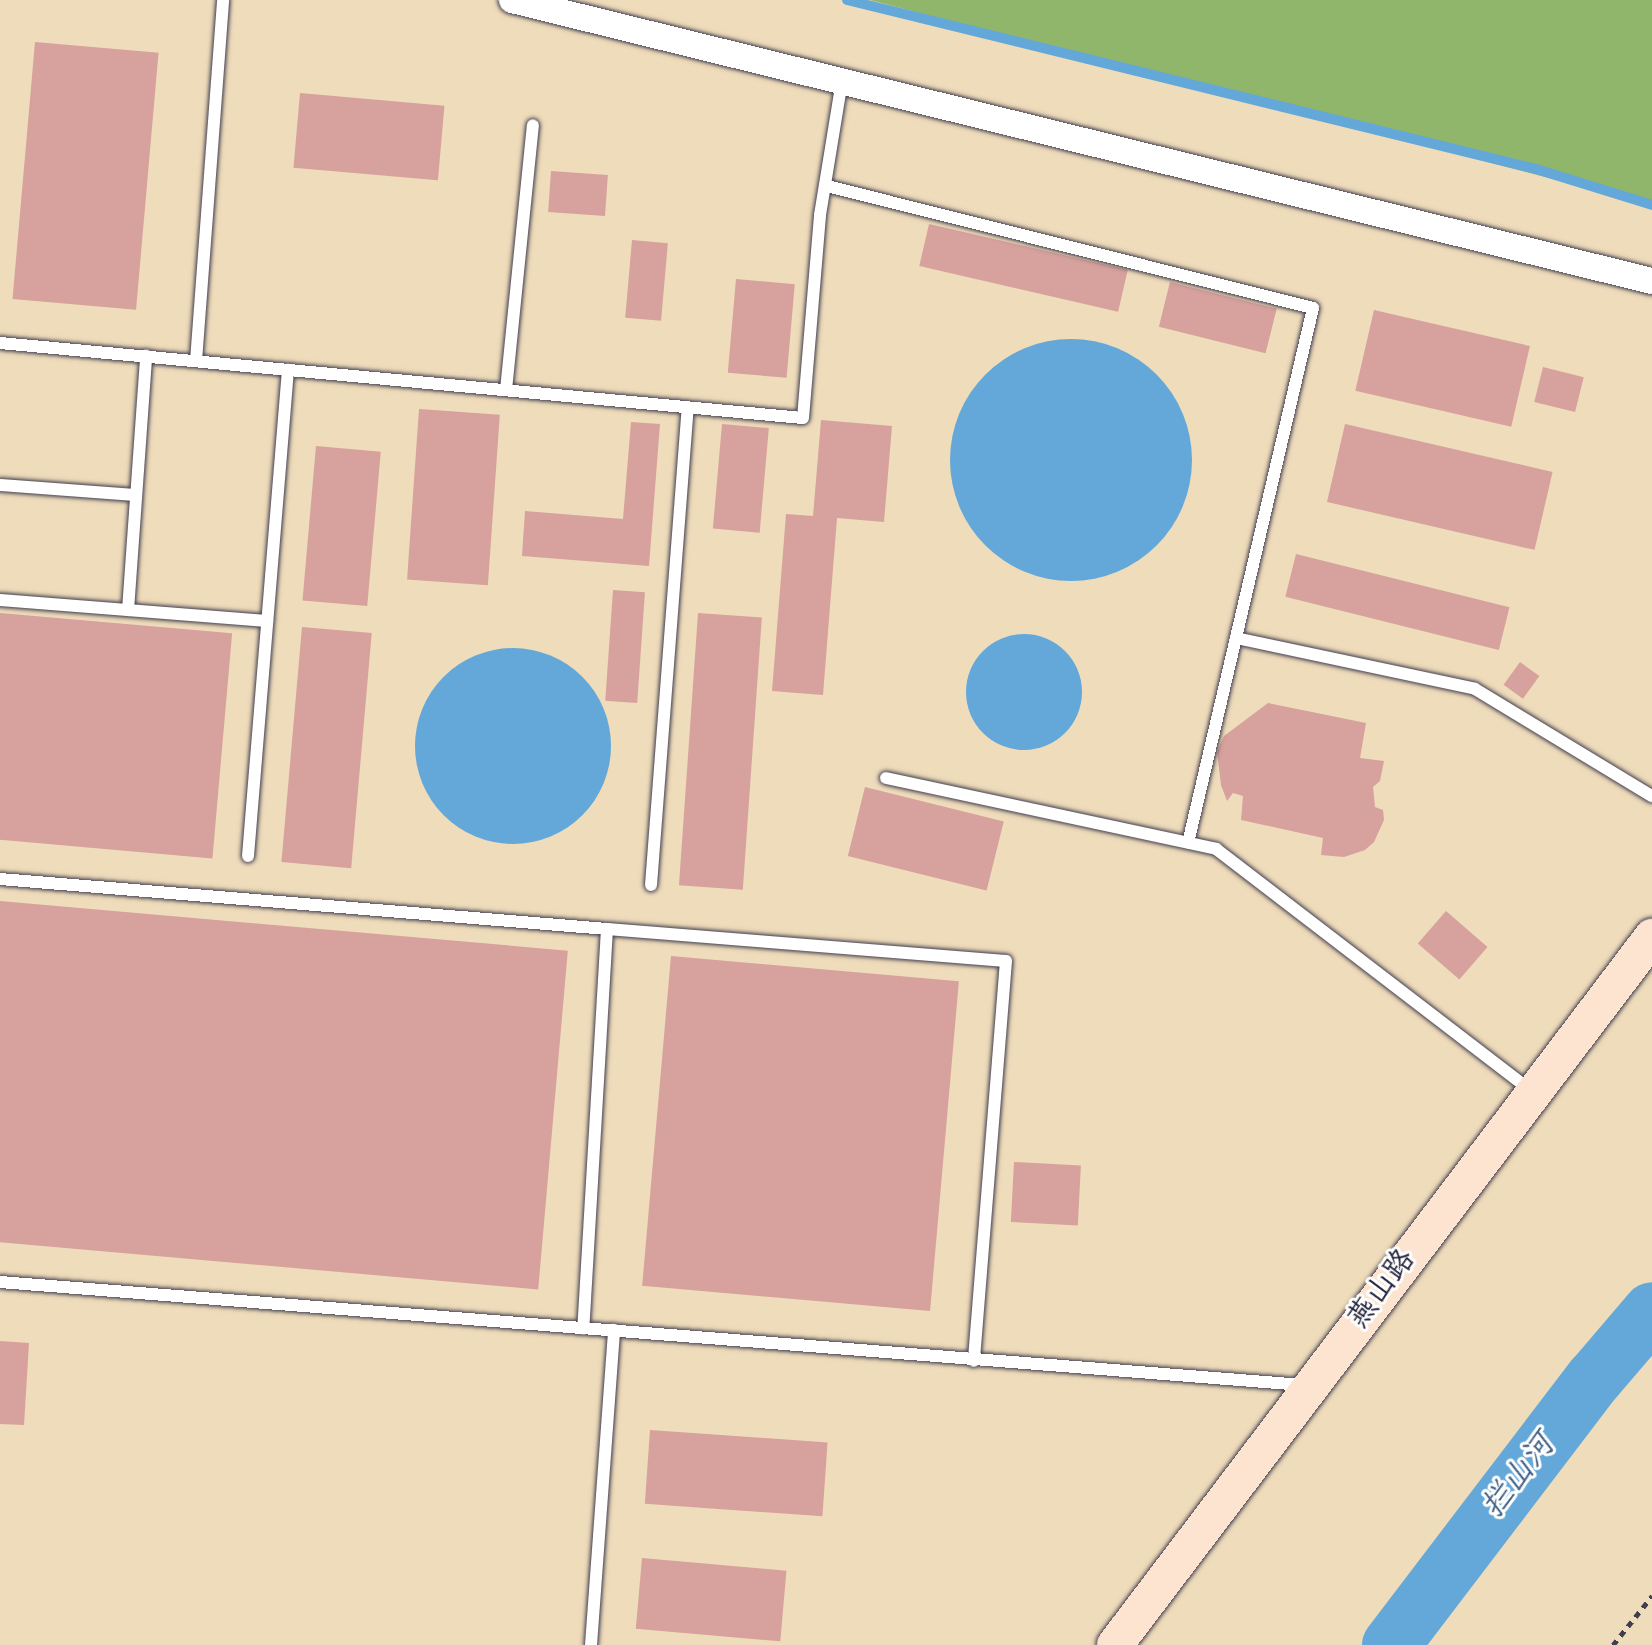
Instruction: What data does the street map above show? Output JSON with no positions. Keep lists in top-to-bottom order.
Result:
{
  "streets": {
    "street": ["燕山路"]
  },
  "water": ["拦山河"]
}
